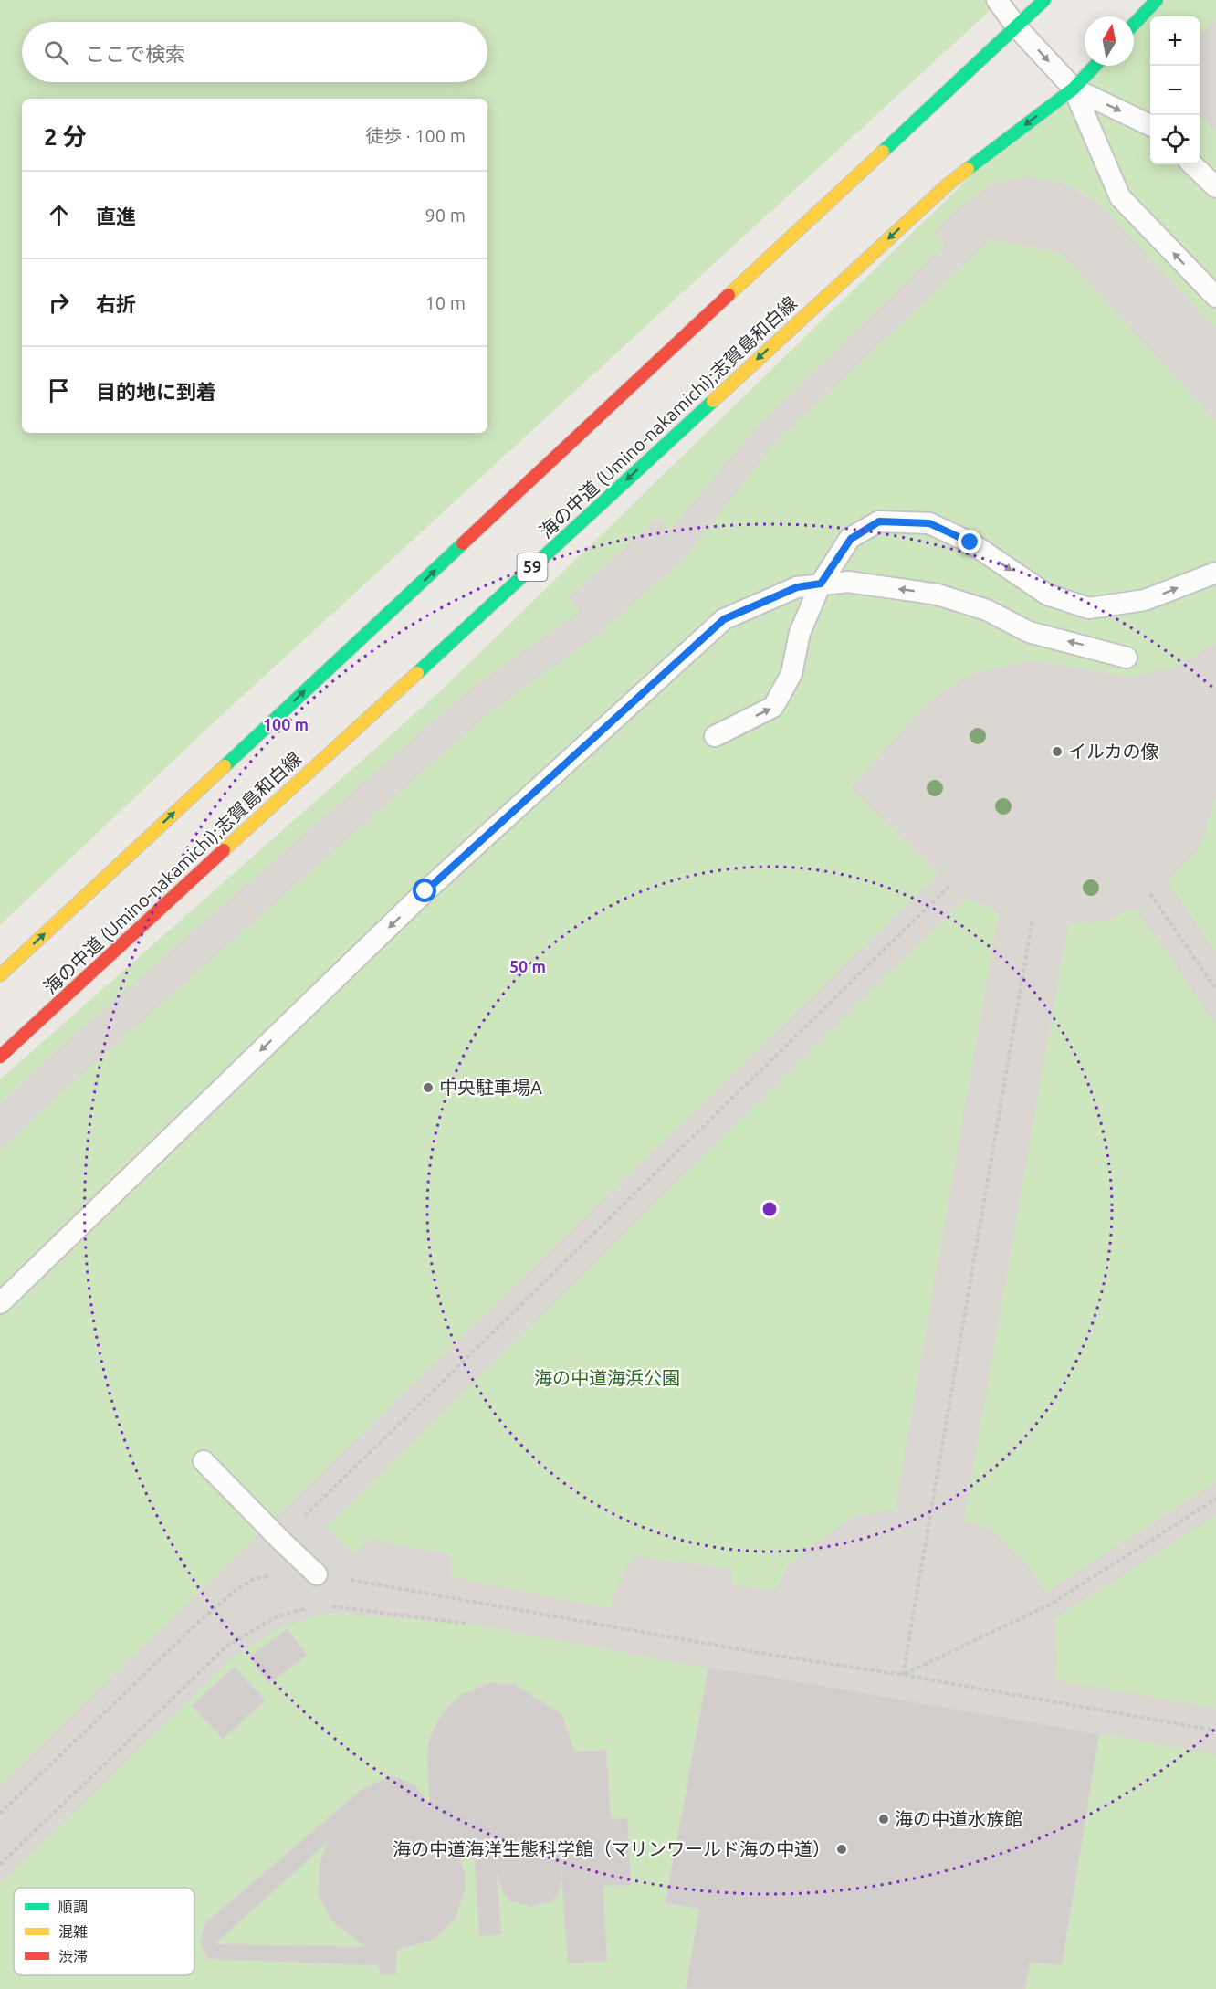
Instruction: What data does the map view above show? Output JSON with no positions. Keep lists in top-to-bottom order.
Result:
{
  "streets": {
    "main road": ["海の中道 (Umino-nakamichi);志賀島和白線", "59"]
  },
  "parks": ["海の中道海浜公園"],
  "places": [
    "イルカの像",
    "中央駐車場A",
    "海の中道水族館",
    "海の中道海洋生態科学館（マリンワールド海の中道）"
  ],
  "legend": ["順調", "混雑", "渋滞"],
  "north": "top",
  "page": {
    "map_buttons": ["+", "−"],
    "search": "ここで検索",
    "heading": ["2 分", "徒歩 · 100 m"],
    "list": [
      ["直進", "90 m"],
      ["右折", "10 m"],
      "目的地に到着"
    ]
  },
  "rings": ["100 m", "50 m"]
}
